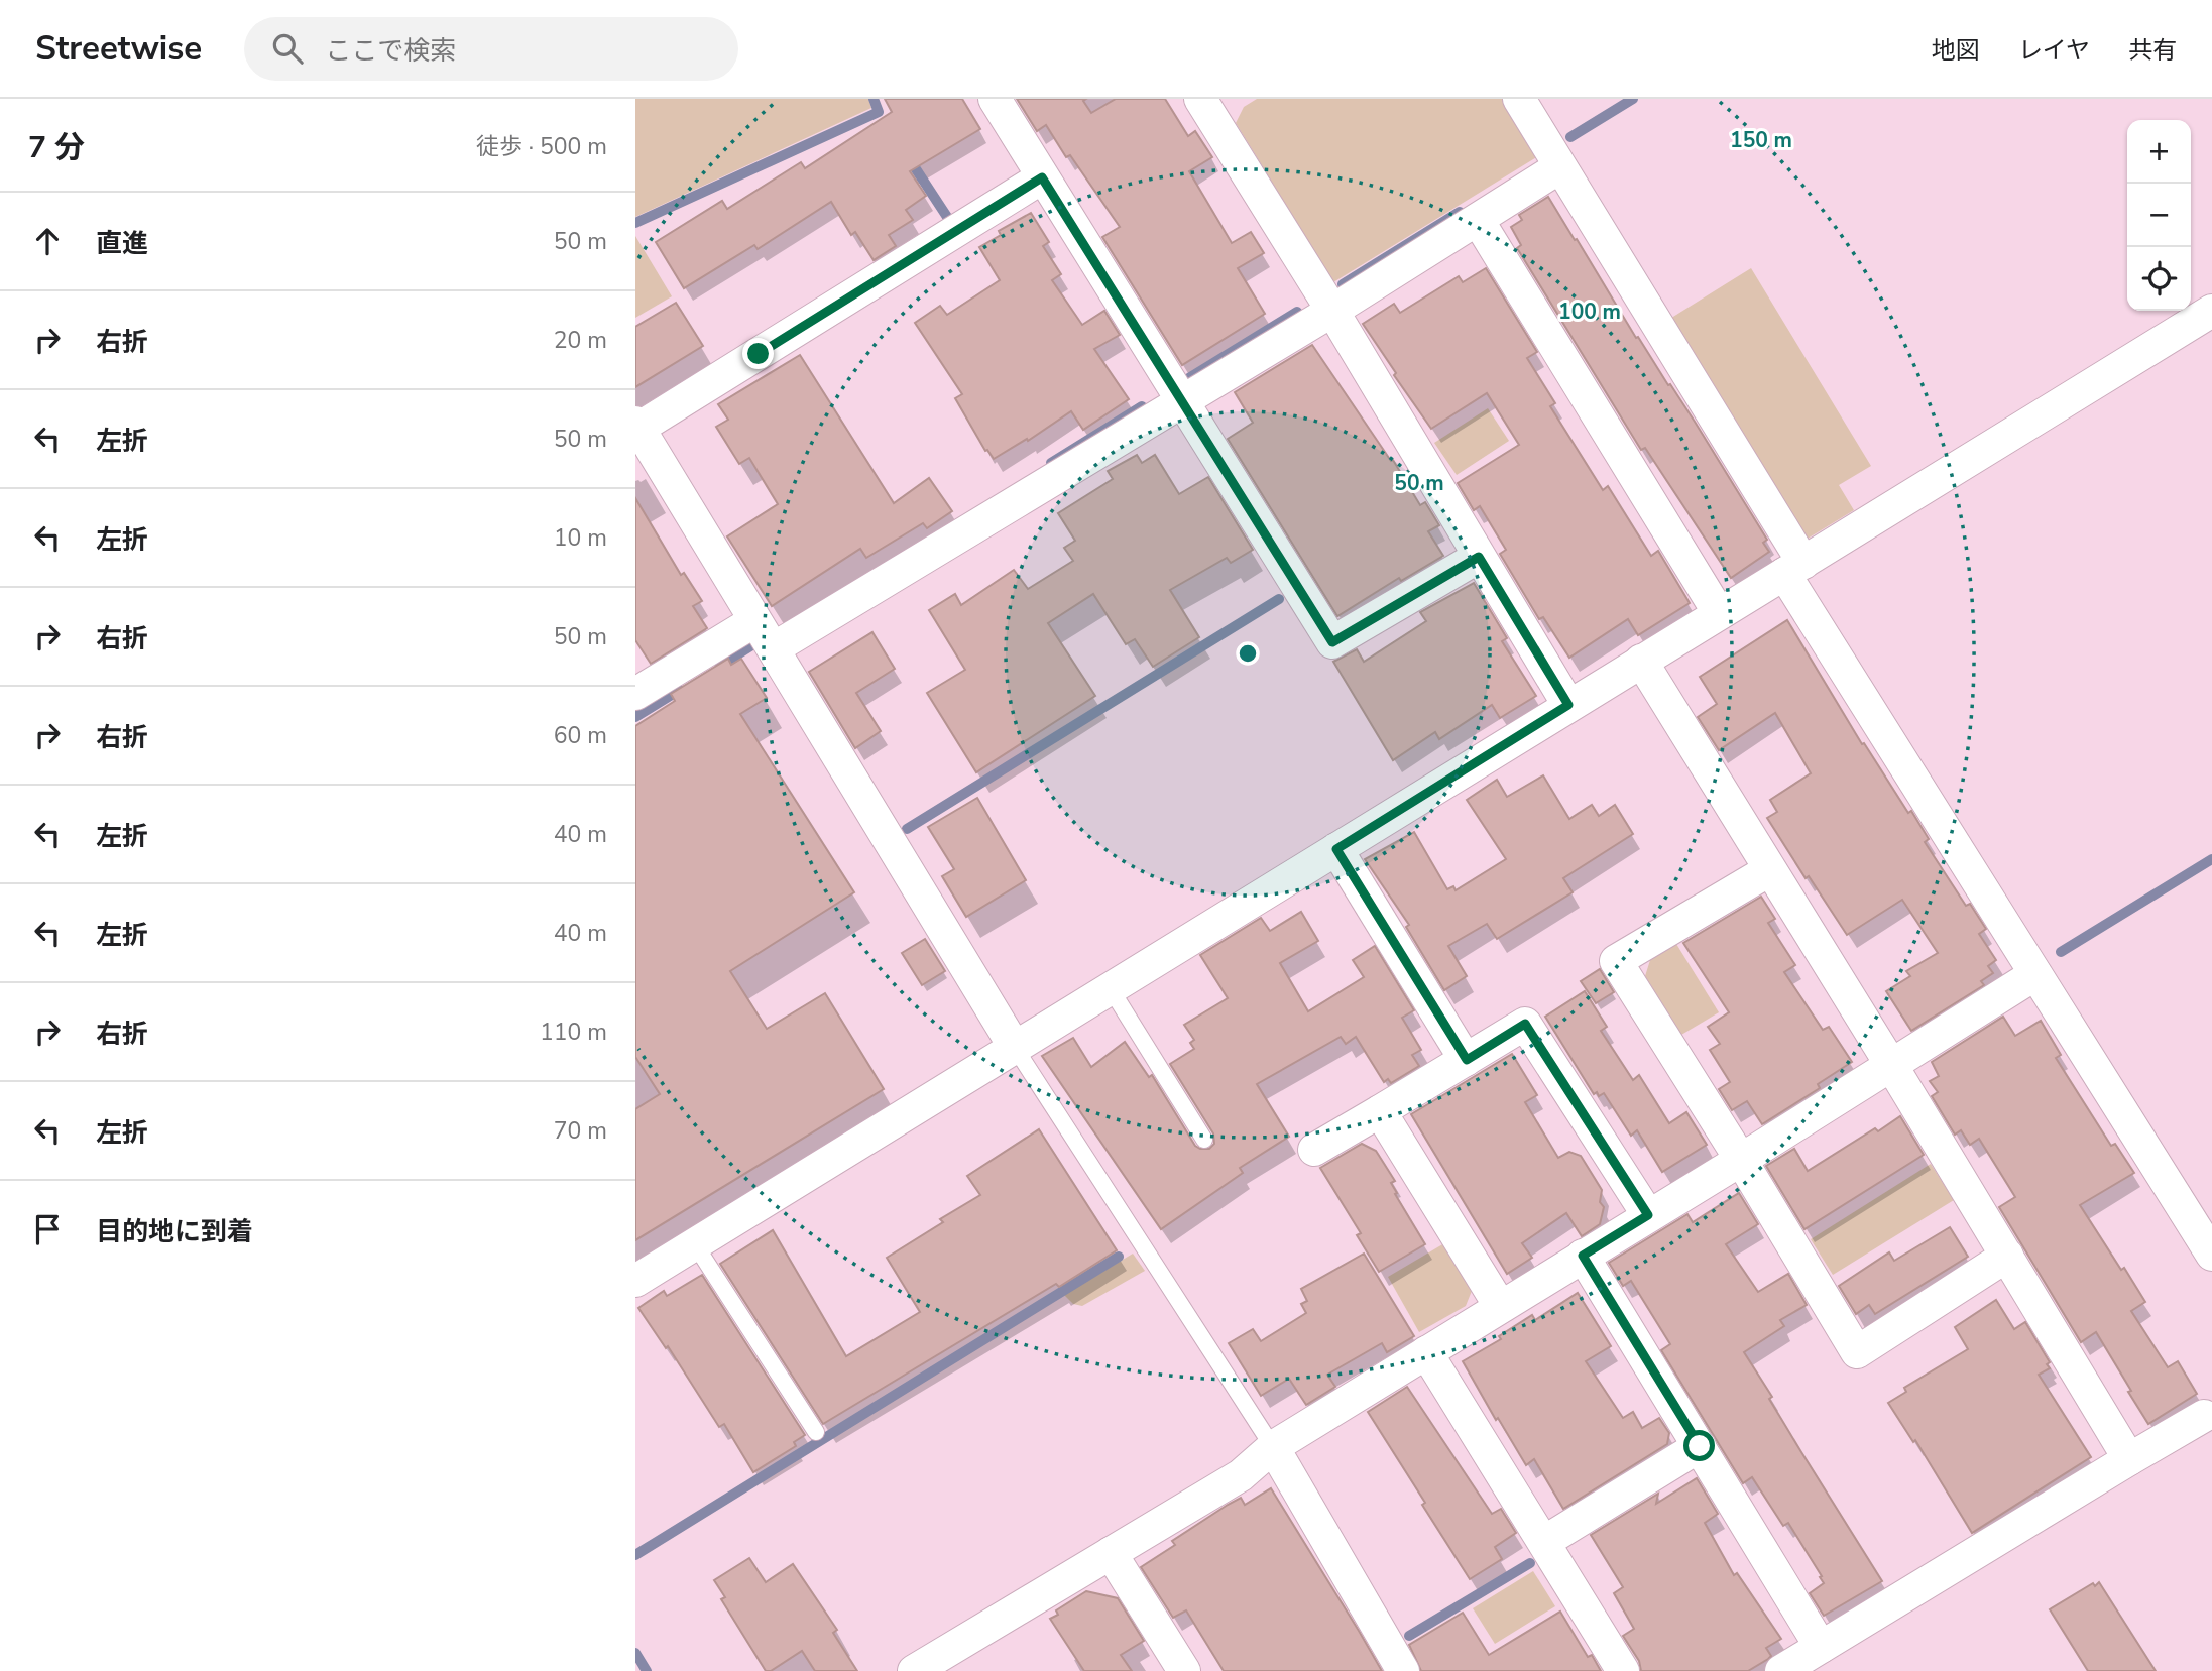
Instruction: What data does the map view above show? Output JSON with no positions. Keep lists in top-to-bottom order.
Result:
{
  "page": {
    "header": "Streetwise",
    "search": "ここで検索",
    "nav": ["地図", "レイヤ", "共有"],
    "heading": ["7 分", "徒歩 · 500 m"],
    "map_buttons": ["+", "−"],
    "list": [
      ["直進", "50 m"],
      ["右折", "20 m"],
      ["左折", "50 m"],
      ["左折", "10 m"],
      ["右折", "50 m"],
      ["右折", "60 m"],
      ["左折", "40 m"],
      ["左折", "40 m"],
      ["右折", "110 m"],
      ["左折", "70 m"],
      "目的地に到着"
    ]
  },
  "rings": ["150 m", "100 m", "50 m"]
}
